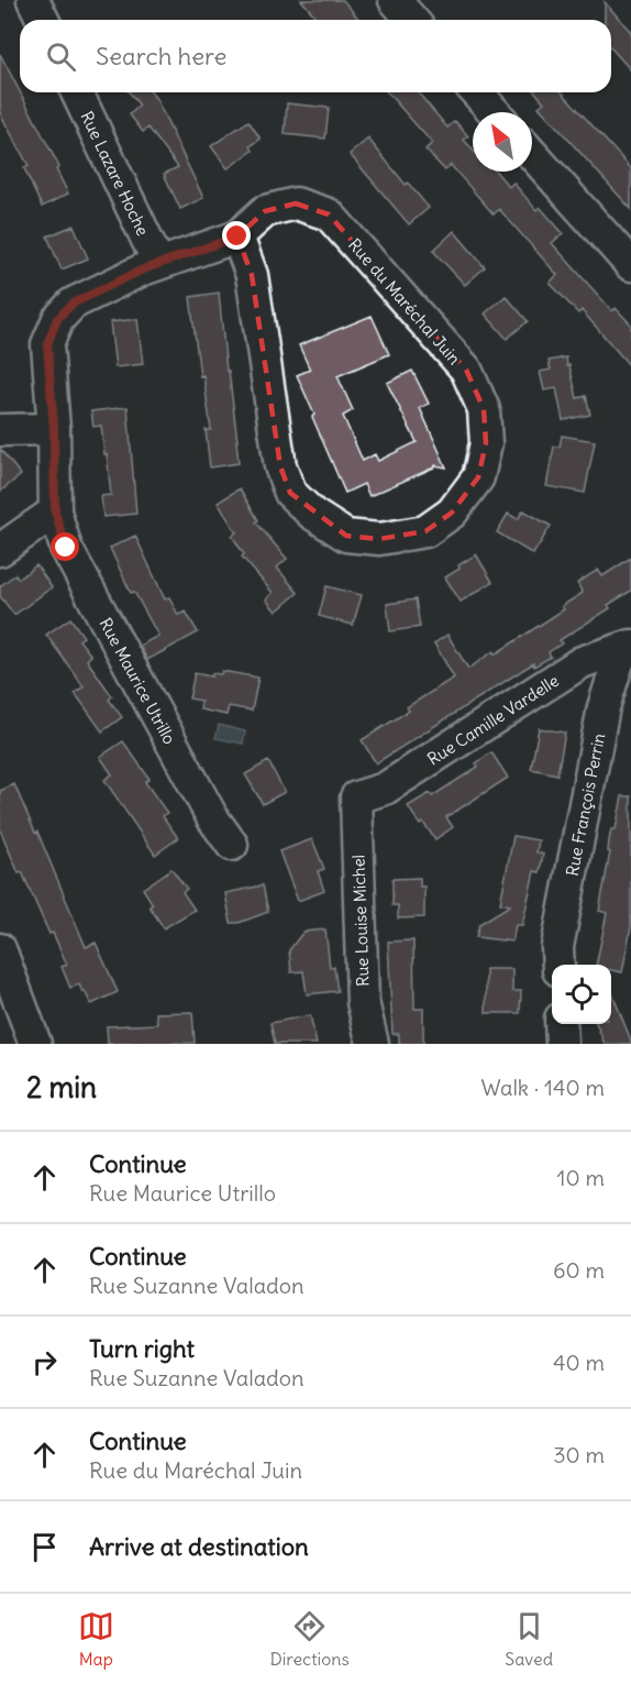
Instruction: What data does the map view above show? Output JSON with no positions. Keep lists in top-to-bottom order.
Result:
{
  "streets": {
    "street": [
      "Rue Lazare Hoche",
      "Rue du Maréchal Juin",
      "Rue Maurice Utrillo",
      "Rue Camille Vardelle",
      "Rue François Perrin",
      "Rue Louise Michel"
    ]
  },
  "crossings": [
    ["Rue Lazare Hoche", "Rue du Maréchal Juin"],
    ["Rue du Maréchal Juin", "Rue Maurice Utrillo"],
    ["Rue Camille Vardelle", "Rue François Perrin"],
    ["Rue Camille Vardelle", "Rue Louise Michel"]
  ],
  "north": "top left",
  "page": {
    "search": "Search here",
    "heading": ["2 min", "Walk · 140 m"],
    "list": [
      ["Continue", "Rue Maurice Utrillo", "10 m"],
      ["Continue", "Rue Suzanne Valadon", "60 m"],
      ["Turn right", "Rue Suzanne Valadon", "40 m"],
      ["Continue", "Rue du Maréchal Juin", "30 m"],
      "Arrive at destination"
    ],
    "nav": ["Map", "Directions", "Saved"]
  }
}
